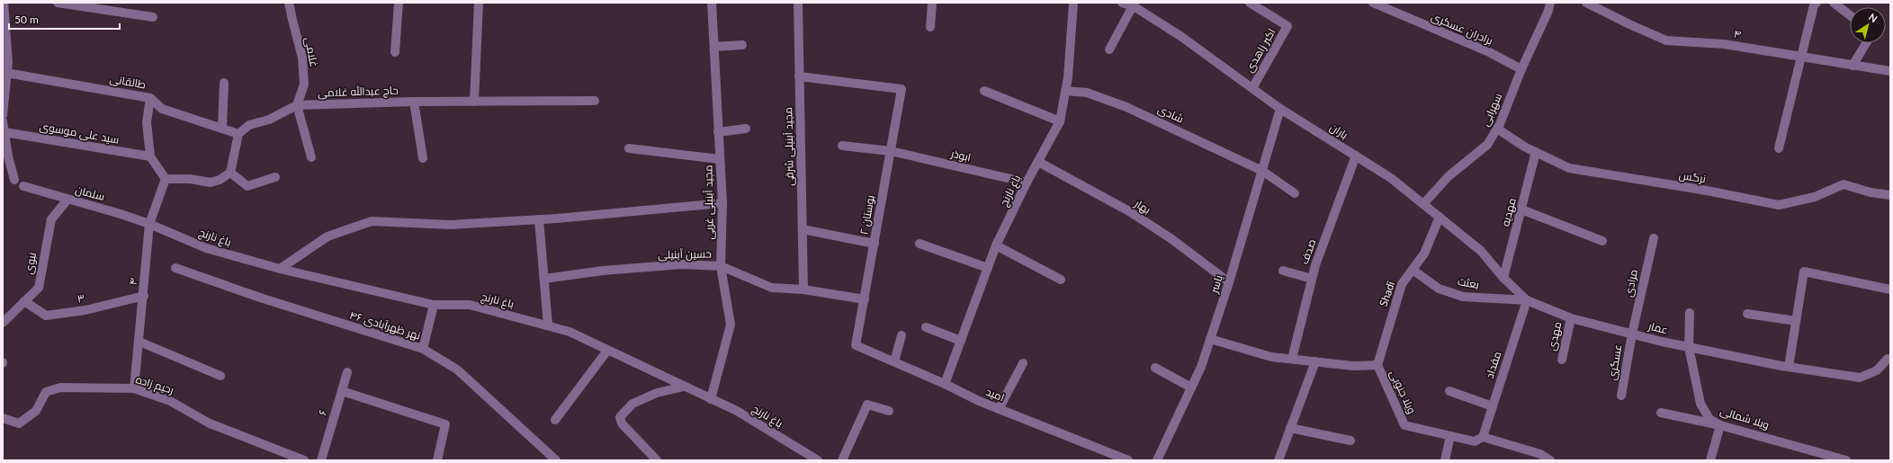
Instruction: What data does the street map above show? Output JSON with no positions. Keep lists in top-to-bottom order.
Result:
{
  "streets": {
    "street": [
      "برادران عسکری",
      "۴",
      "اکبر زاهدی",
      "غلامی",
      "طالقانی",
      "حاج عبدالله غلامی",
      "سهرابی",
      "شادی",
      "باران",
      "سید علی موسوی",
      "مجید آبنیلی شرقی",
      "ابوذر",
      "نرگس",
      "باغ نارنج",
      "سلمان",
      "مجید آبنیلی غربی",
      "بهار",
      "مهدیه",
      "بوستان ۲",
      "صدف",
      "حسین آبنیلی",
      "نبوی",
      "بعثت",
      "مرادی",
      "یاسر",
      "Shadi",
      "۳",
      "نهر ظهرآبادی ۴۶",
      "عمار",
      "مهدی",
      "عسگری",
      "مقداد",
      "رحیم زاده",
      "ویلا جنوبی",
      "امید",
      "۶",
      "ویلا شمالی"
    ]
  },
  "crossings": [
    ["برادران عسکری", "سهرابی"],
    ["۴", "باغ نارنج"],
    ["۴", "سلمان"],
    ["۴", "۳"],
    ["۴", "رحیم زاده"],
    ["اکبر زاهدی", "باران"],
    ["غلامی", "حاج عبدالله غلامی"],
    ["طالقانی", "حاج عبدالله غلامی"],
    ["سهرابی", "باران"],
    ["سهرابی", "نرگس"],
    ["شادی", "باغ نارنج"],
    ["شادی", "یاسر"],
    ["باران", "مهدیه"],
    ["باران", "صدف"],
    ["باران", "بعثت"],
    ["باران", "یاسر"],
    ["باران", "Shadi"],
    ["باران", "عمار"],
    ["باران", "مقداد"],
    ["مجید آبنیلی شرقی", "بوستان ۲"],
    ["مجید آبنیلی شرقی", "حسین آبنیلی"],
    ["ابوذر", "باغ نارنج"],
    ["ابوذر", "بوستان ۲"],
    ["نرگس", "مهدیه"],
    ["باغ نارنج", "سلمان"],
    ["باغ نارنج", "مجید آبنیلی غربی"],
    ["باغ نارنج", "بهار"],
    ["باغ نارنج", "امید"],
    ["سلمان", "نبوی"],
    ["مجید آبنیلی غربی", "حسین آبنیلی"],
    ["بهار", "یاسر"],
    ["بوستان ۲", "حسین آبنیلی"],
    ["بوستان ۲", "امید"],
    ["صدف", "ویلا جنوبی"],
    ["نبوی", "۳"],
    ["بعثت", "Shadi"],
    ["بعثت", "عمار"],
    ["بعثت", "مقداد"],
    ["مرادی", "عمار"],
    ["مرادی", "عسگری"],
    ["یاسر", "ویلا جنوبی"],
    ["Shadi", "ویلا جنوبی"],
    ["عمار", "مهدی"],
    ["عمار", "عسگری"],
    ["عمار", "مقداد"],
    ["عمار", "ویلا شمالی"],
    ["مقداد", "ویلا جنوبی"]
  ],
  "scale_bar": "50 m",
  "north": "top right"
}
